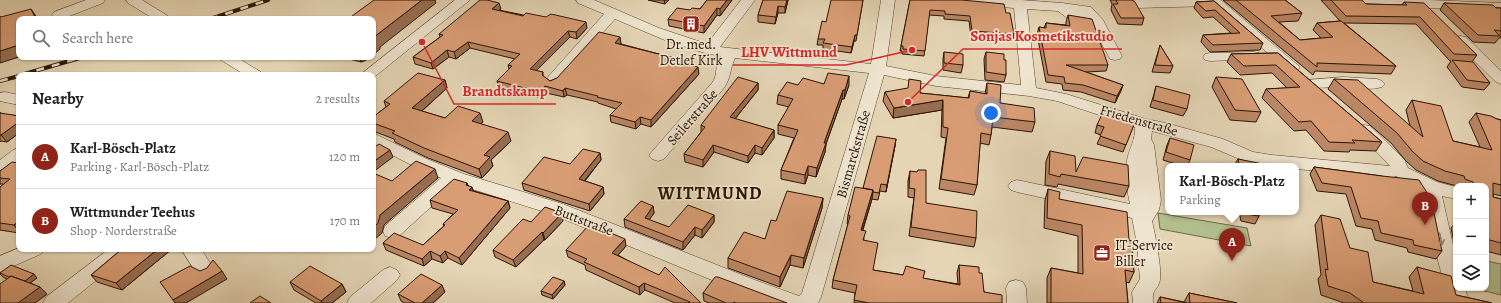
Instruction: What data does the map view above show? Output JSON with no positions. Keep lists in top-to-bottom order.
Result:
{
  "streets": {
    "street": [
      "Seilerstraße",
      "Friedenstraße",
      "Bismarckstraße",
      "Buttstraße"
    ]
  },
  "crossings": [
    ["Seilerstraße", "Friedenstraße"],
    ["Friedenstraße", "Bismarckstraße"]
  ],
  "districts": ["WITTMUND"],
  "places": {
    "building": ["Dr. med. Detlef Kirk"],
    "other": ["Brandtskamp", "LHV Wittmund", "Sonjas Kosmetikstudio"],
    "office": ["IT-Service Biller"]
  },
  "page": {
    "search": "Search here",
    "heading": ["Nearby", "2 results"],
    "list": [
      {
        "mark": "A",
        "name": "Karl-Bösch-Platz",
        "note": "Parking · Karl-Bösch-Platz",
        "value": "120 m"
      },
      {
        "mark": "B",
        "name": "Wittmunder Teehus",
        "note": "Shop · Norderstraße",
        "value": "170 m"
      }
    ],
    "popup": ["Karl-Bösch-Platz", "Parking"],
    "map_buttons": ["+", "−"],
    "pins": ["B", "A"]
  }
}
